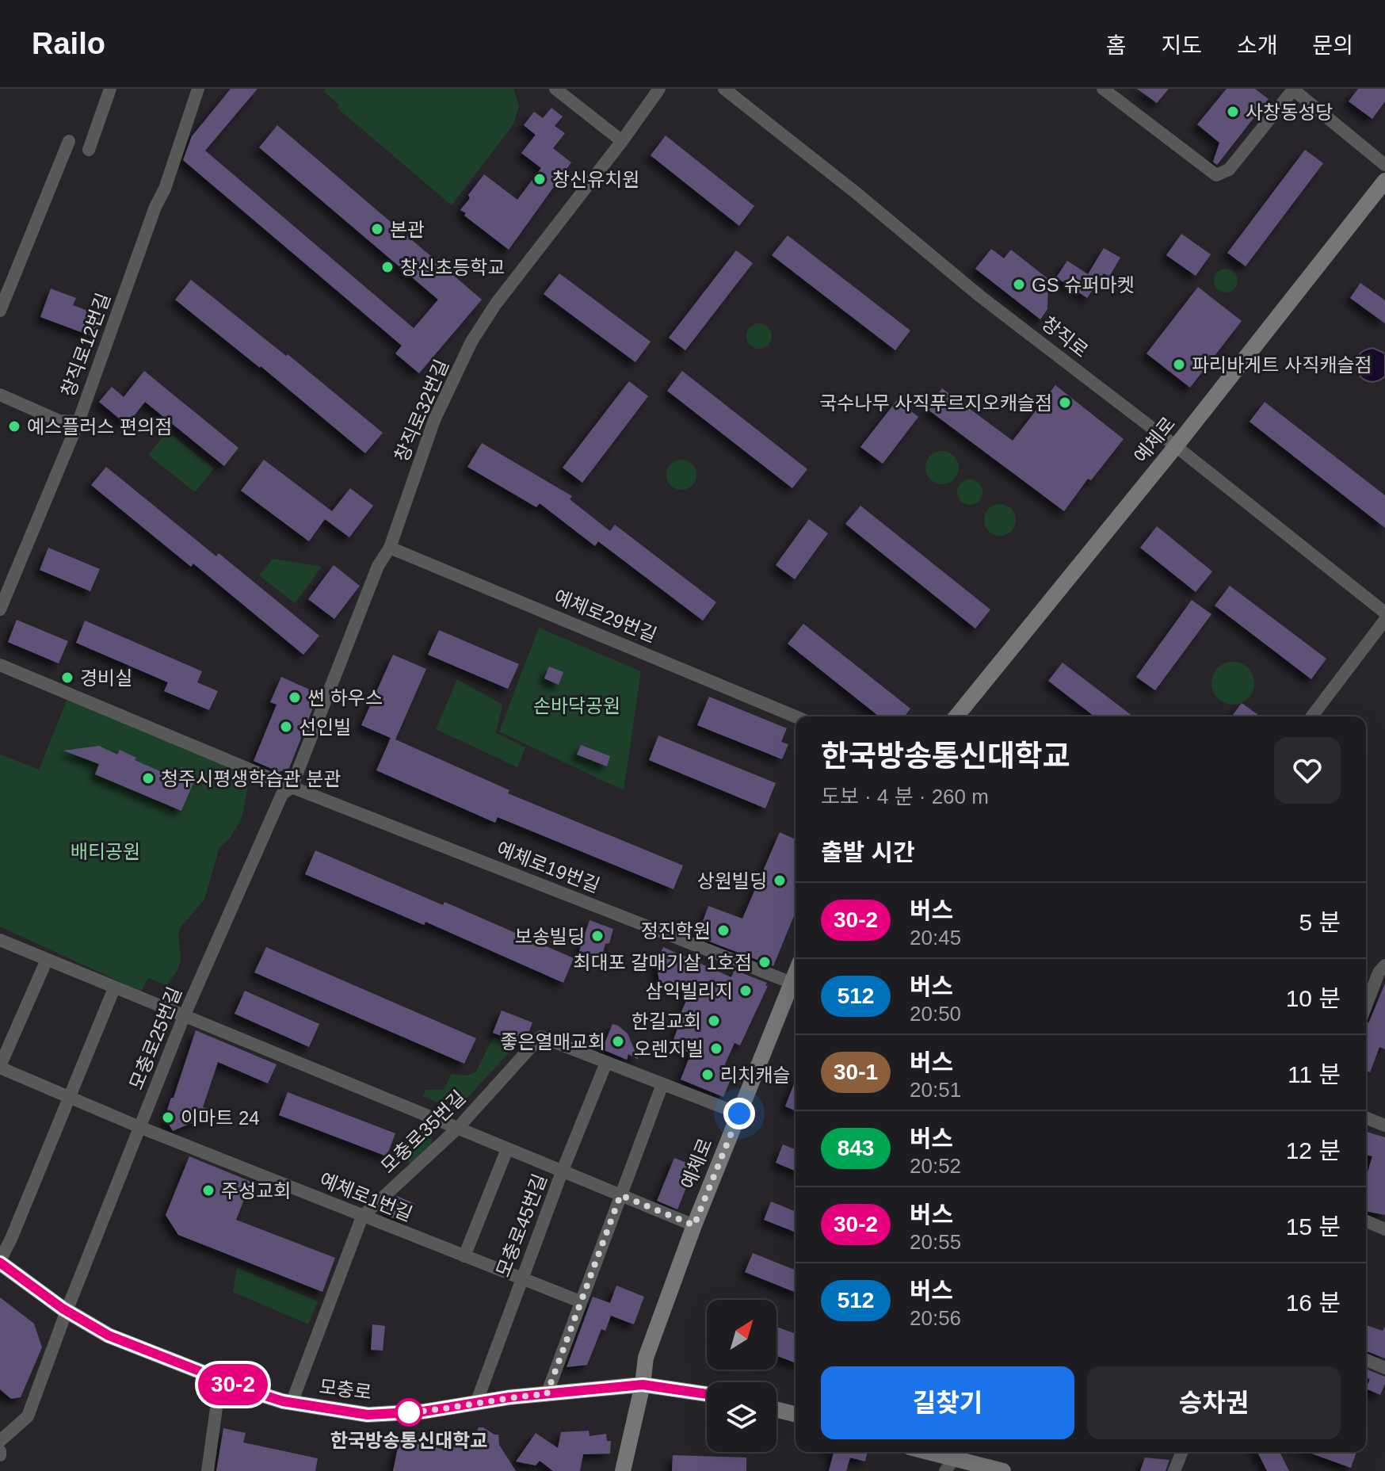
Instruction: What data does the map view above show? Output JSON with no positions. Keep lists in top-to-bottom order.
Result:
{
  "streets": {
    "street": [
      "창직로",
      "창직로12번길",
      "창직로32번길",
      "예체로",
      "예체로29번길",
      "예체로19번길",
      "모충로25번길",
      "모충로35번길",
      "예체로1번길",
      "모충로45번길",
      "모충로"
    ]
  },
  "crossings": [
    ["창직로", "예체로"],
    ["창직로32번길", "예체로29번길"],
    ["창직로32번길", "예체로19번길"],
    ["창직로32번길", "모충로25번길"],
    ["예체로", "예체로19번길"],
    ["예체로", "모충로"],
    ["예체로19번길", "모충로25번길"],
    ["모충로25번길", "예체로1번길"],
    ["모충로25번길", "모충로"],
    ["모충로35번길", "예체로1번길"],
    ["모충로35번길", "모충로45번길"],
    ["모충로35번길", "모충로"],
    ["예체로1번길", "모충로45번길"],
    ["모충로45번길", "모충로"]
  ],
  "parks": ["손바닥공원", "배티공원"],
  "places": [
    "사창동성당",
    "창신유치원",
    "본관",
    "창신초등학교",
    "GS 슈퍼마켓",
    "파리바게트 사직캐슬점",
    "국수나무 사직푸르지오캐슬점",
    "예스플러스 편의점",
    "경비실",
    "썬 하우스",
    "선인빌",
    "청주시평생학습관 분관",
    "상원빌딩",
    "정진학원",
    "보송빌딩",
    "최대포 갈매기살 1호점",
    "삼익빌리지",
    "한길교회",
    "좋은열매교회",
    "오렌지빌",
    "리치캐슬",
    "이마트 24",
    "주성교회",
    "한국방송통신대학교"
  ],
  "lines": ["bus line 30-2"],
  "north": "top right",
  "page": {
    "header": "Railo",
    "nav": [
      "홈",
      "지도",
      "소개",
      "문의"
    ],
    "on_map": "30-2",
    "heading": [
      ["한국방송통신대학교", "도보 · 4 분 · 260 m"],
      "출발 시간"
    ],
    "list": [
      {
        "mark": "30-2",
        "name": "버스",
        "note": "20:45",
        "value": "5 분"
      },
      {
        "mark": "512",
        "name": "버스",
        "note": "20:50",
        "value": "10 분"
      },
      {
        "mark": "30-1",
        "name": "버스",
        "note": "20:51",
        "value": "11 분"
      },
      {
        "mark": "843",
        "name": "버스",
        "note": "20:52",
        "value": "12 분"
      },
      {
        "mark": "30-2",
        "name": "버스",
        "note": "20:55",
        "value": "15 분"
      },
      {
        "mark": "512",
        "name": "버스",
        "note": "20:56",
        "value": "16 분"
      }
    ],
    "buttons": ["길찾기", "승차권"]
  }
}
